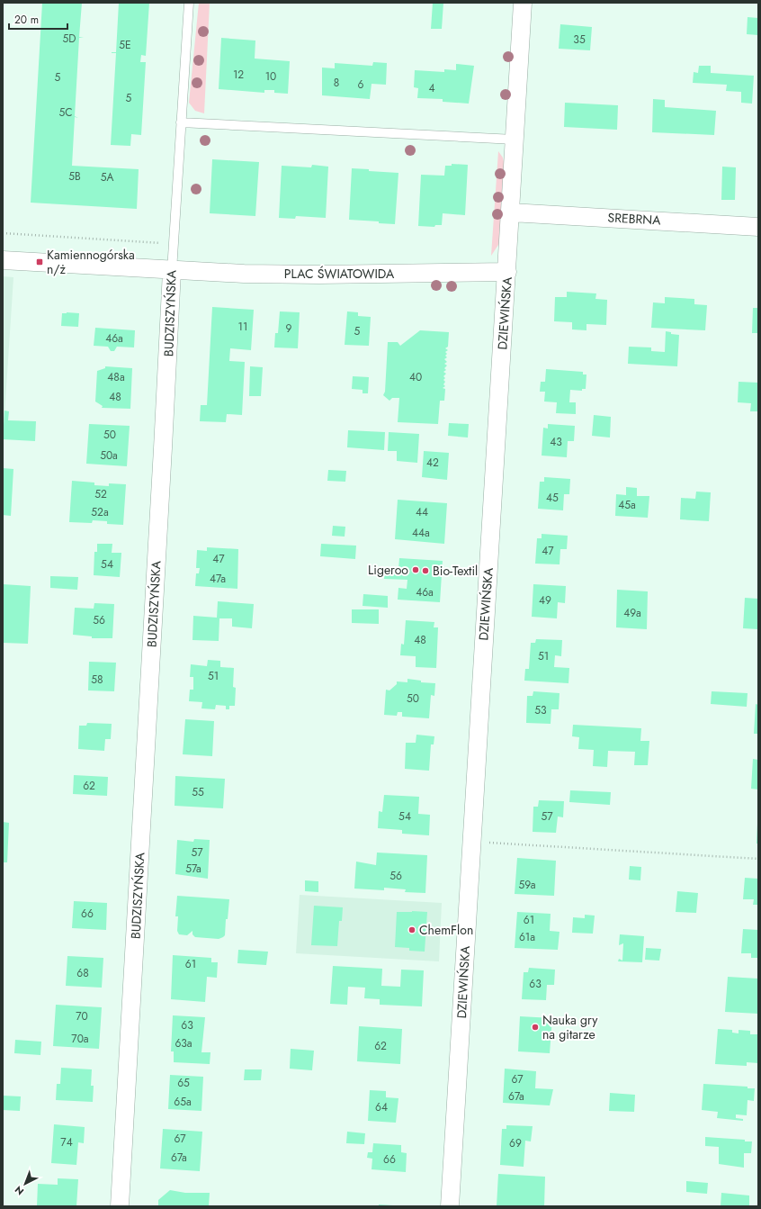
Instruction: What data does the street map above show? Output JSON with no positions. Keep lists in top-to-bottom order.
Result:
{
  "streets": {
    "street": [
      "SREBRNA",
      "PLAC ŚWIATOWIDA",
      "BUDZISZYŃSKA",
      "DZIEWIŃSKA"
    ]
  },
  "crossings": [
    ["SREBRNA", "DZIEWIŃSKA"],
    ["PLAC ŚWIATOWIDA", "BUDZISZYŃSKA"],
    ["PLAC ŚWIATOWIDA", "DZIEWIŃSKA"]
  ],
  "places": {
    "transit": ["Kamiennogórska n/ż"],
    "other": [
      "Ligeroo",
      "Bio-Textil",
      "ChemFlon",
      "Nauka gry na gitarze"
    ]
  },
  "house_numbers": [
    "5D",
    "35",
    "5E",
    "12",
    "10",
    "5",
    "8",
    "6",
    "4",
    "5",
    "5C",
    "5B",
    "5A",
    "11",
    "9",
    "5",
    "46a",
    "48a",
    "40",
    "48",
    "50",
    "43",
    "50a",
    "42",
    "52",
    "45",
    "45a",
    "52a",
    "44",
    "44a",
    "47",
    "47",
    "54",
    "47a",
    "46a",
    "49",
    "49a",
    "56",
    "48",
    "51",
    "51",
    "58",
    "50",
    "53",
    "62",
    "55",
    "54",
    "57",
    "57",
    "57a",
    "56",
    "59a",
    "66",
    "61",
    "61a",
    "61",
    "68",
    "63",
    "70",
    "63",
    "70a",
    "63a",
    "62",
    "67",
    "65",
    "67a",
    "65a",
    "64",
    "67",
    "74",
    "69",
    "67a",
    "66"
  ],
  "scale_bar": "20 m",
  "north": "bottom left"
}
